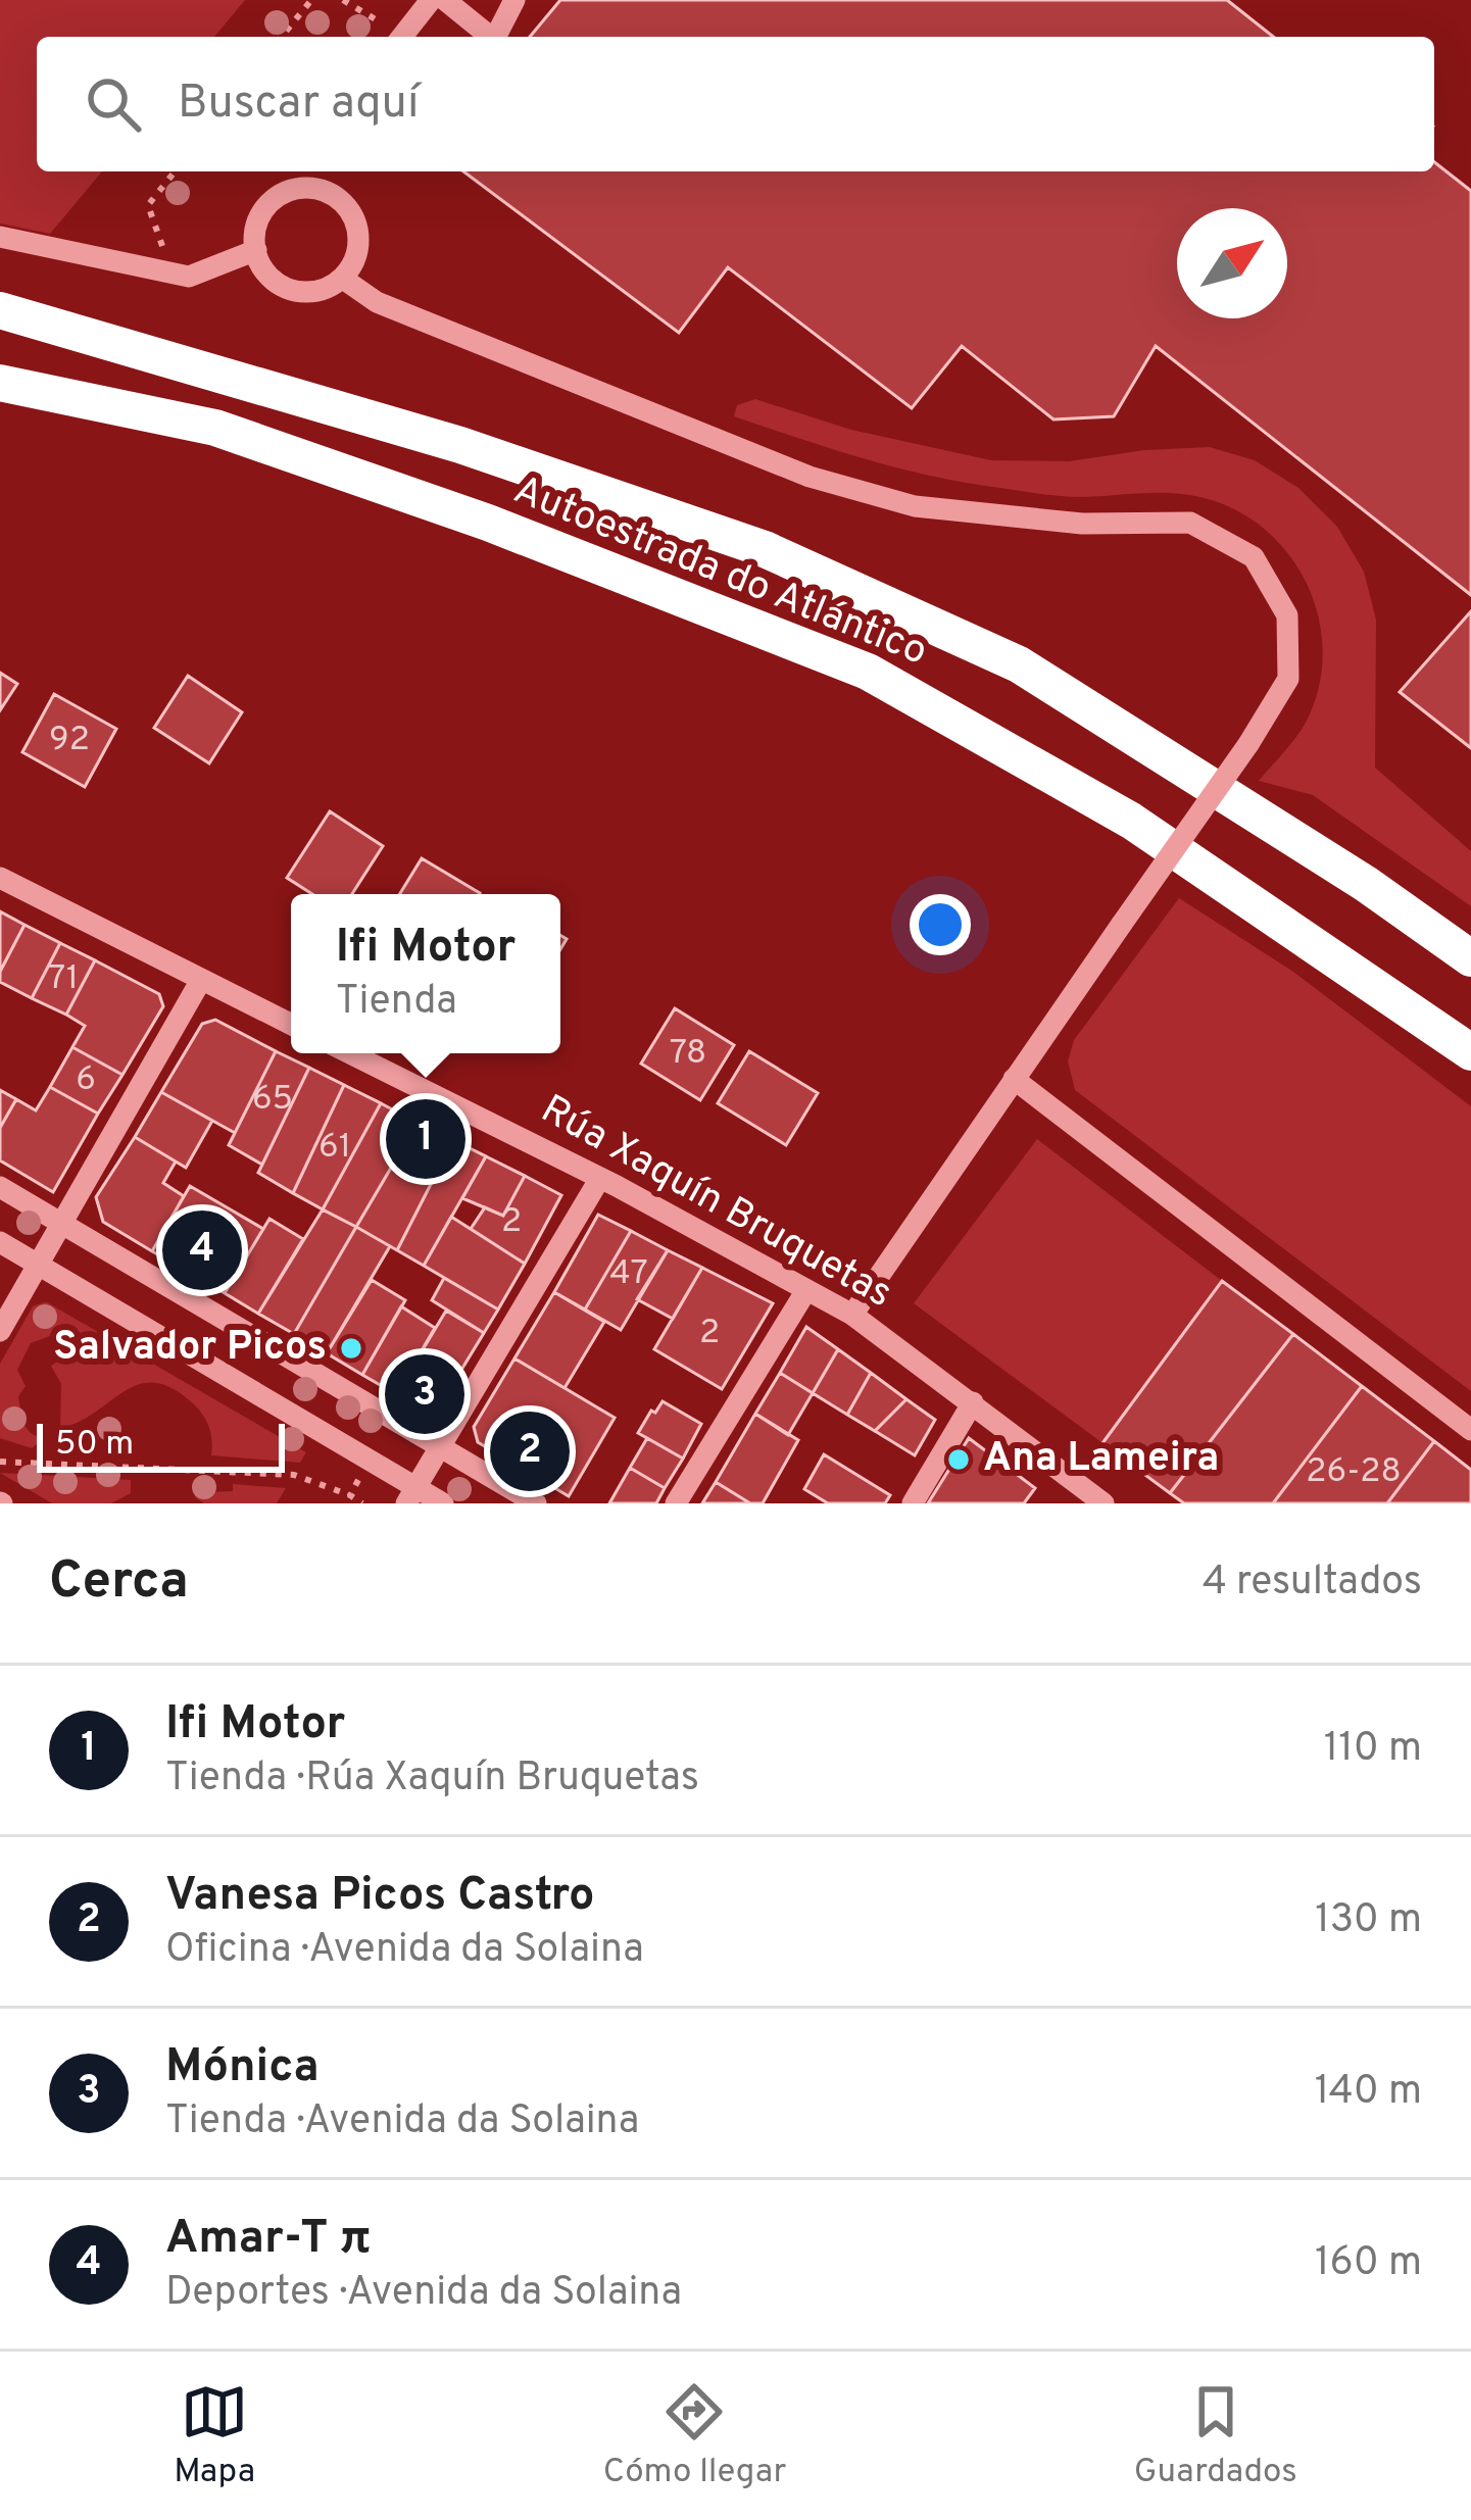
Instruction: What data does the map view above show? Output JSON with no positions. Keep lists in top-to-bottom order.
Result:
{
  "streets": {
    "highway": ["Autoestrada do Atlántico"],
    "street": ["Rúa Xaquín Bruquetas"]
  },
  "places": ["Salvador Picos", "Ana Lameira"],
  "house_numbers": [
    "92",
    "71",
    "78",
    "6",
    "65",
    "61",
    "2",
    "47",
    "2",
    "26-28"
  ],
  "scale_bar": "50 m",
  "north": "top right",
  "page": {
    "search": "Buscar aquí",
    "popup": ["Ifi Motor", "Tienda"],
    "pins": [
      "1",
      "4",
      "3",
      "2"
    ],
    "scale": "50 m",
    "heading": ["Cerca", "4 resultados"],
    "list": [
      {
        "mark": "1",
        "name": "Ifi Motor",
        "note": "Tienda · Rúa Xaquín Bruquetas",
        "value": "110 m"
      },
      {
        "mark": "2",
        "name": "Vanesa Picos Castro",
        "note": "Oficina · Avenida da Solaina",
        "value": "130 m"
      },
      {
        "mark": "3",
        "name": "Mónica",
        "note": "Tienda · Avenida da Solaina",
        "value": "140 m"
      },
      {
        "mark": "4",
        "name": "Amar-T π",
        "note": "Deportes · Avenida da Solaina",
        "value": "160 m"
      }
    ],
    "nav": ["Mapa", "Cómo llegar", "Guardados"]
  }
}
